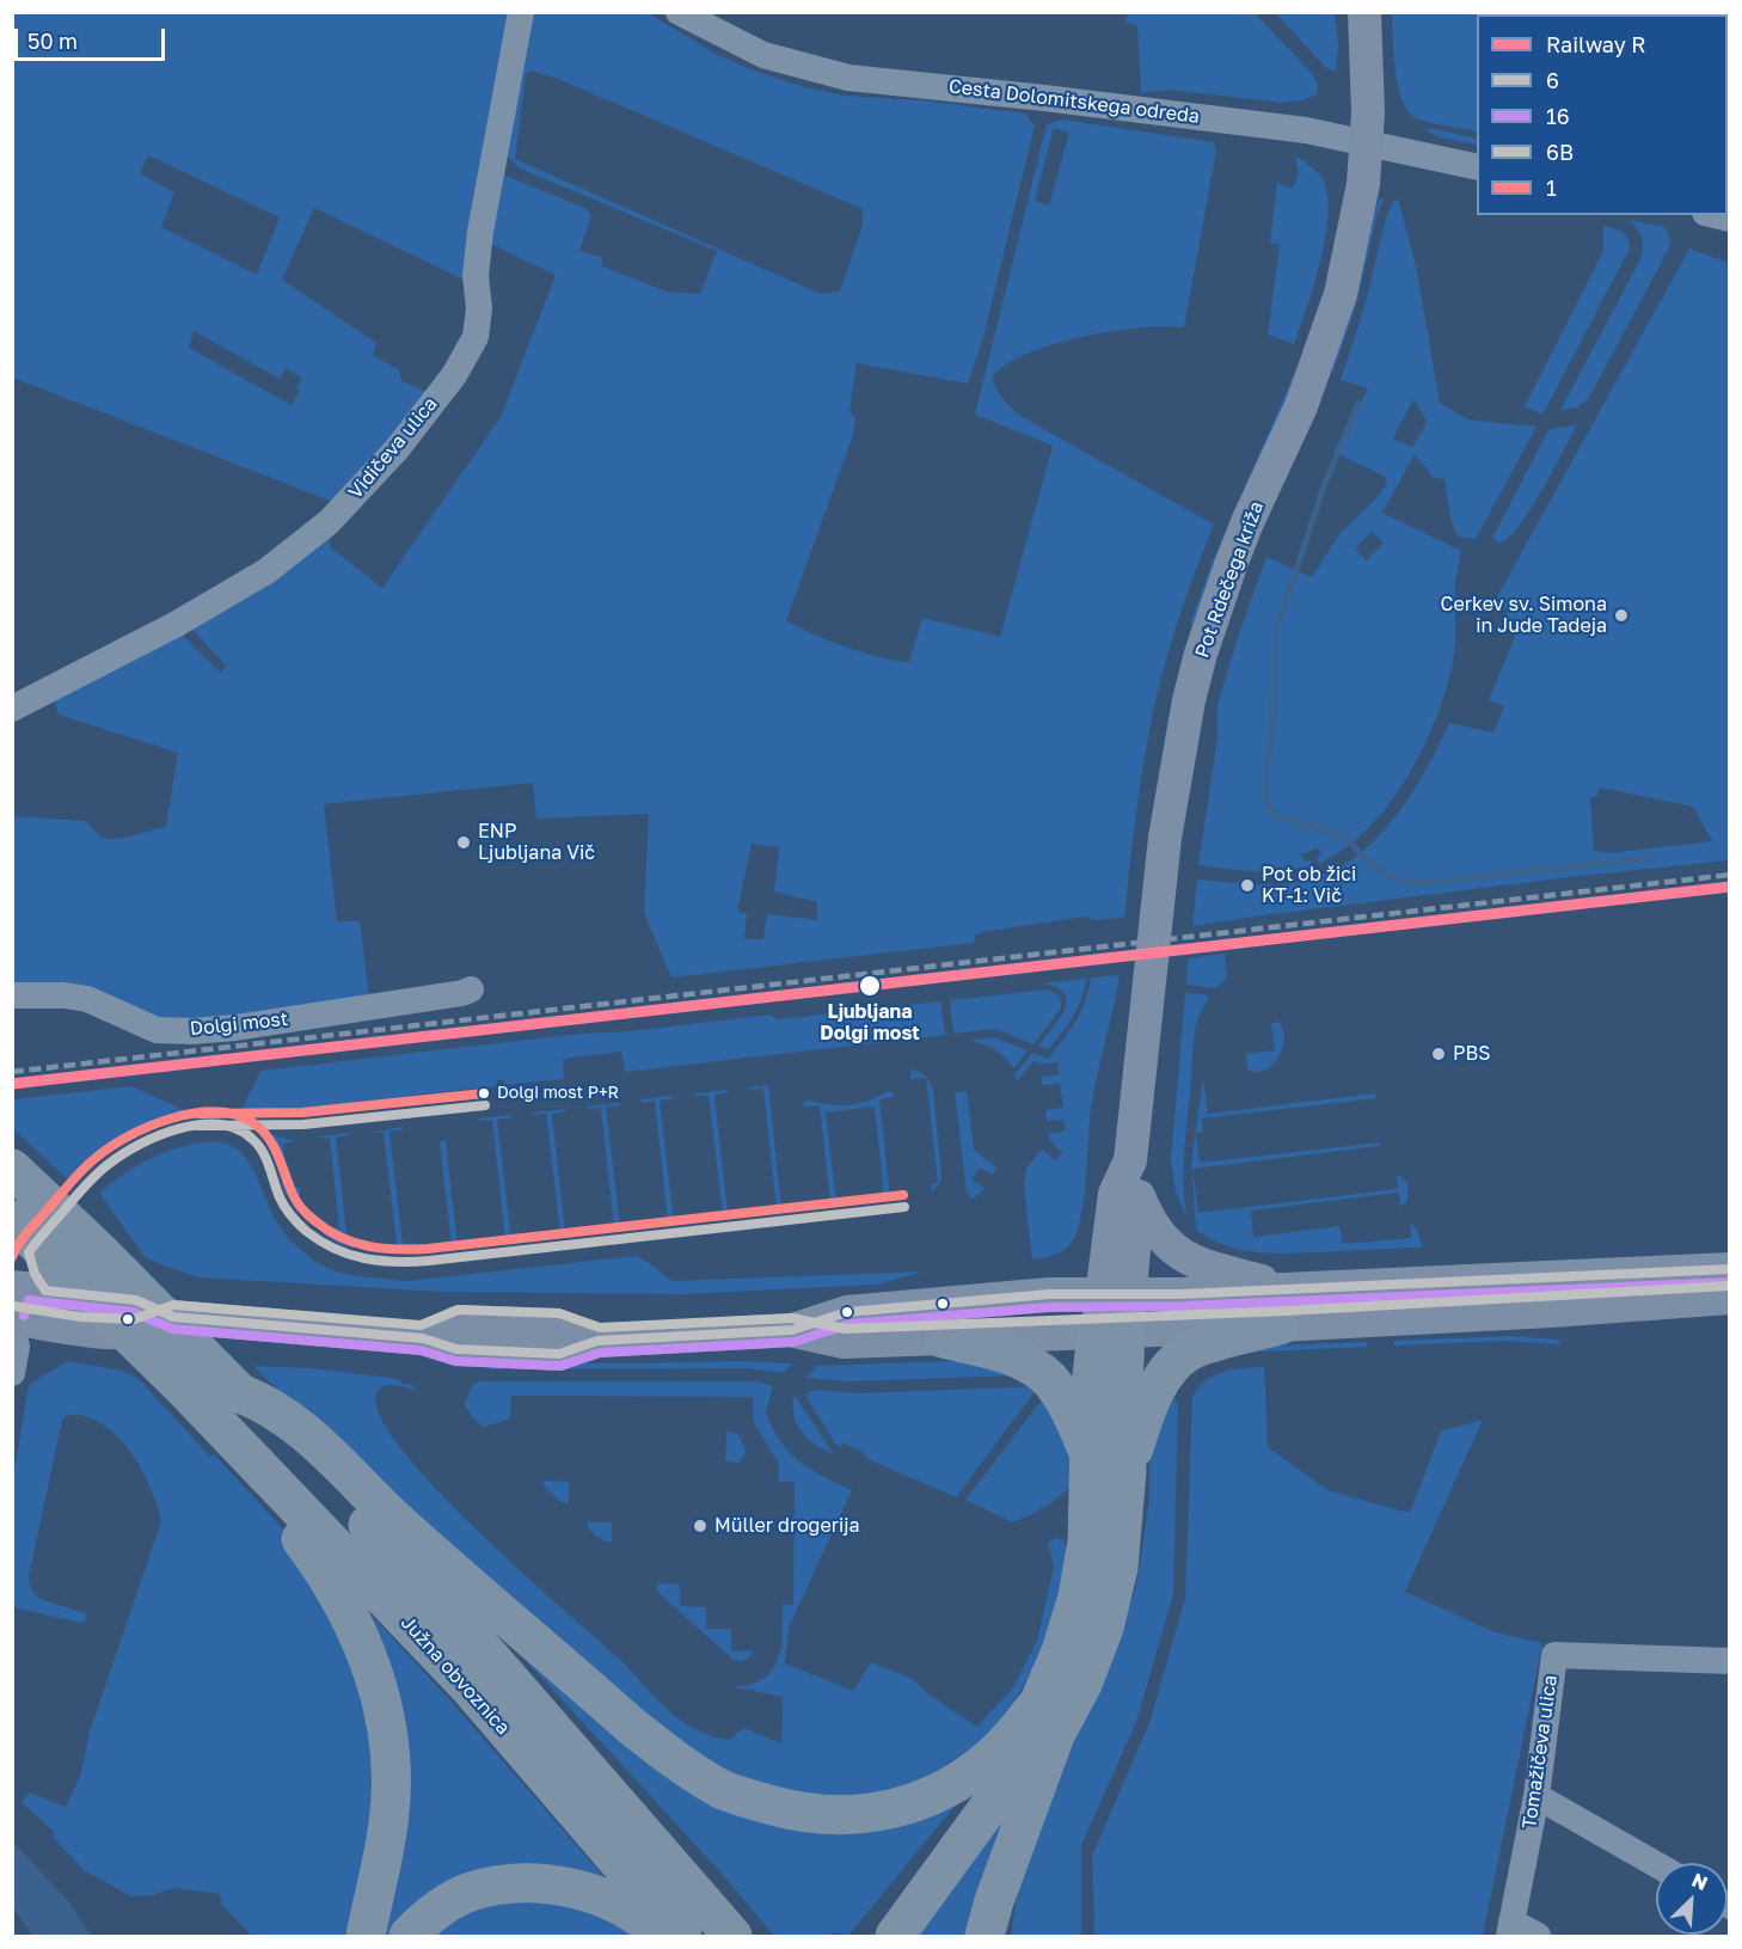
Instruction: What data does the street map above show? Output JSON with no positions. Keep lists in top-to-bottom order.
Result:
{
  "streets": {
    "highway": ["Južna obvoznica"],
    "main road": ["Pot Rdečega križa"],
    "street": [
      "Cesta Dolomitskega odreda",
      "Vidičeva ulica",
      "Dolgi most",
      "Tomažičeva ulica"
    ]
  },
  "crossings": [
    ["Cesta Dolomitskega odreda", "Pot Rdečega križa"]
  ],
  "places": [
    "Cerkev sv. Simona in Jude Tadeja",
    "ENP Ljubljana Vič",
    "Pot ob žici KT-1: Vič",
    "Ljubljana Dolgi most",
    "PBS",
    "Dolgi most P+R",
    "Müller drogerija"
  ],
  "lines": [
    "rail line R",
    "transit line 1",
    "transit line 6",
    "transit line 16",
    "transit line 6B"
  ],
  "legend": [
    "Railway R",
    "6",
    "16",
    "6B",
    "1"
  ],
  "scale_bar": "50 m",
  "north": "top right"
}
